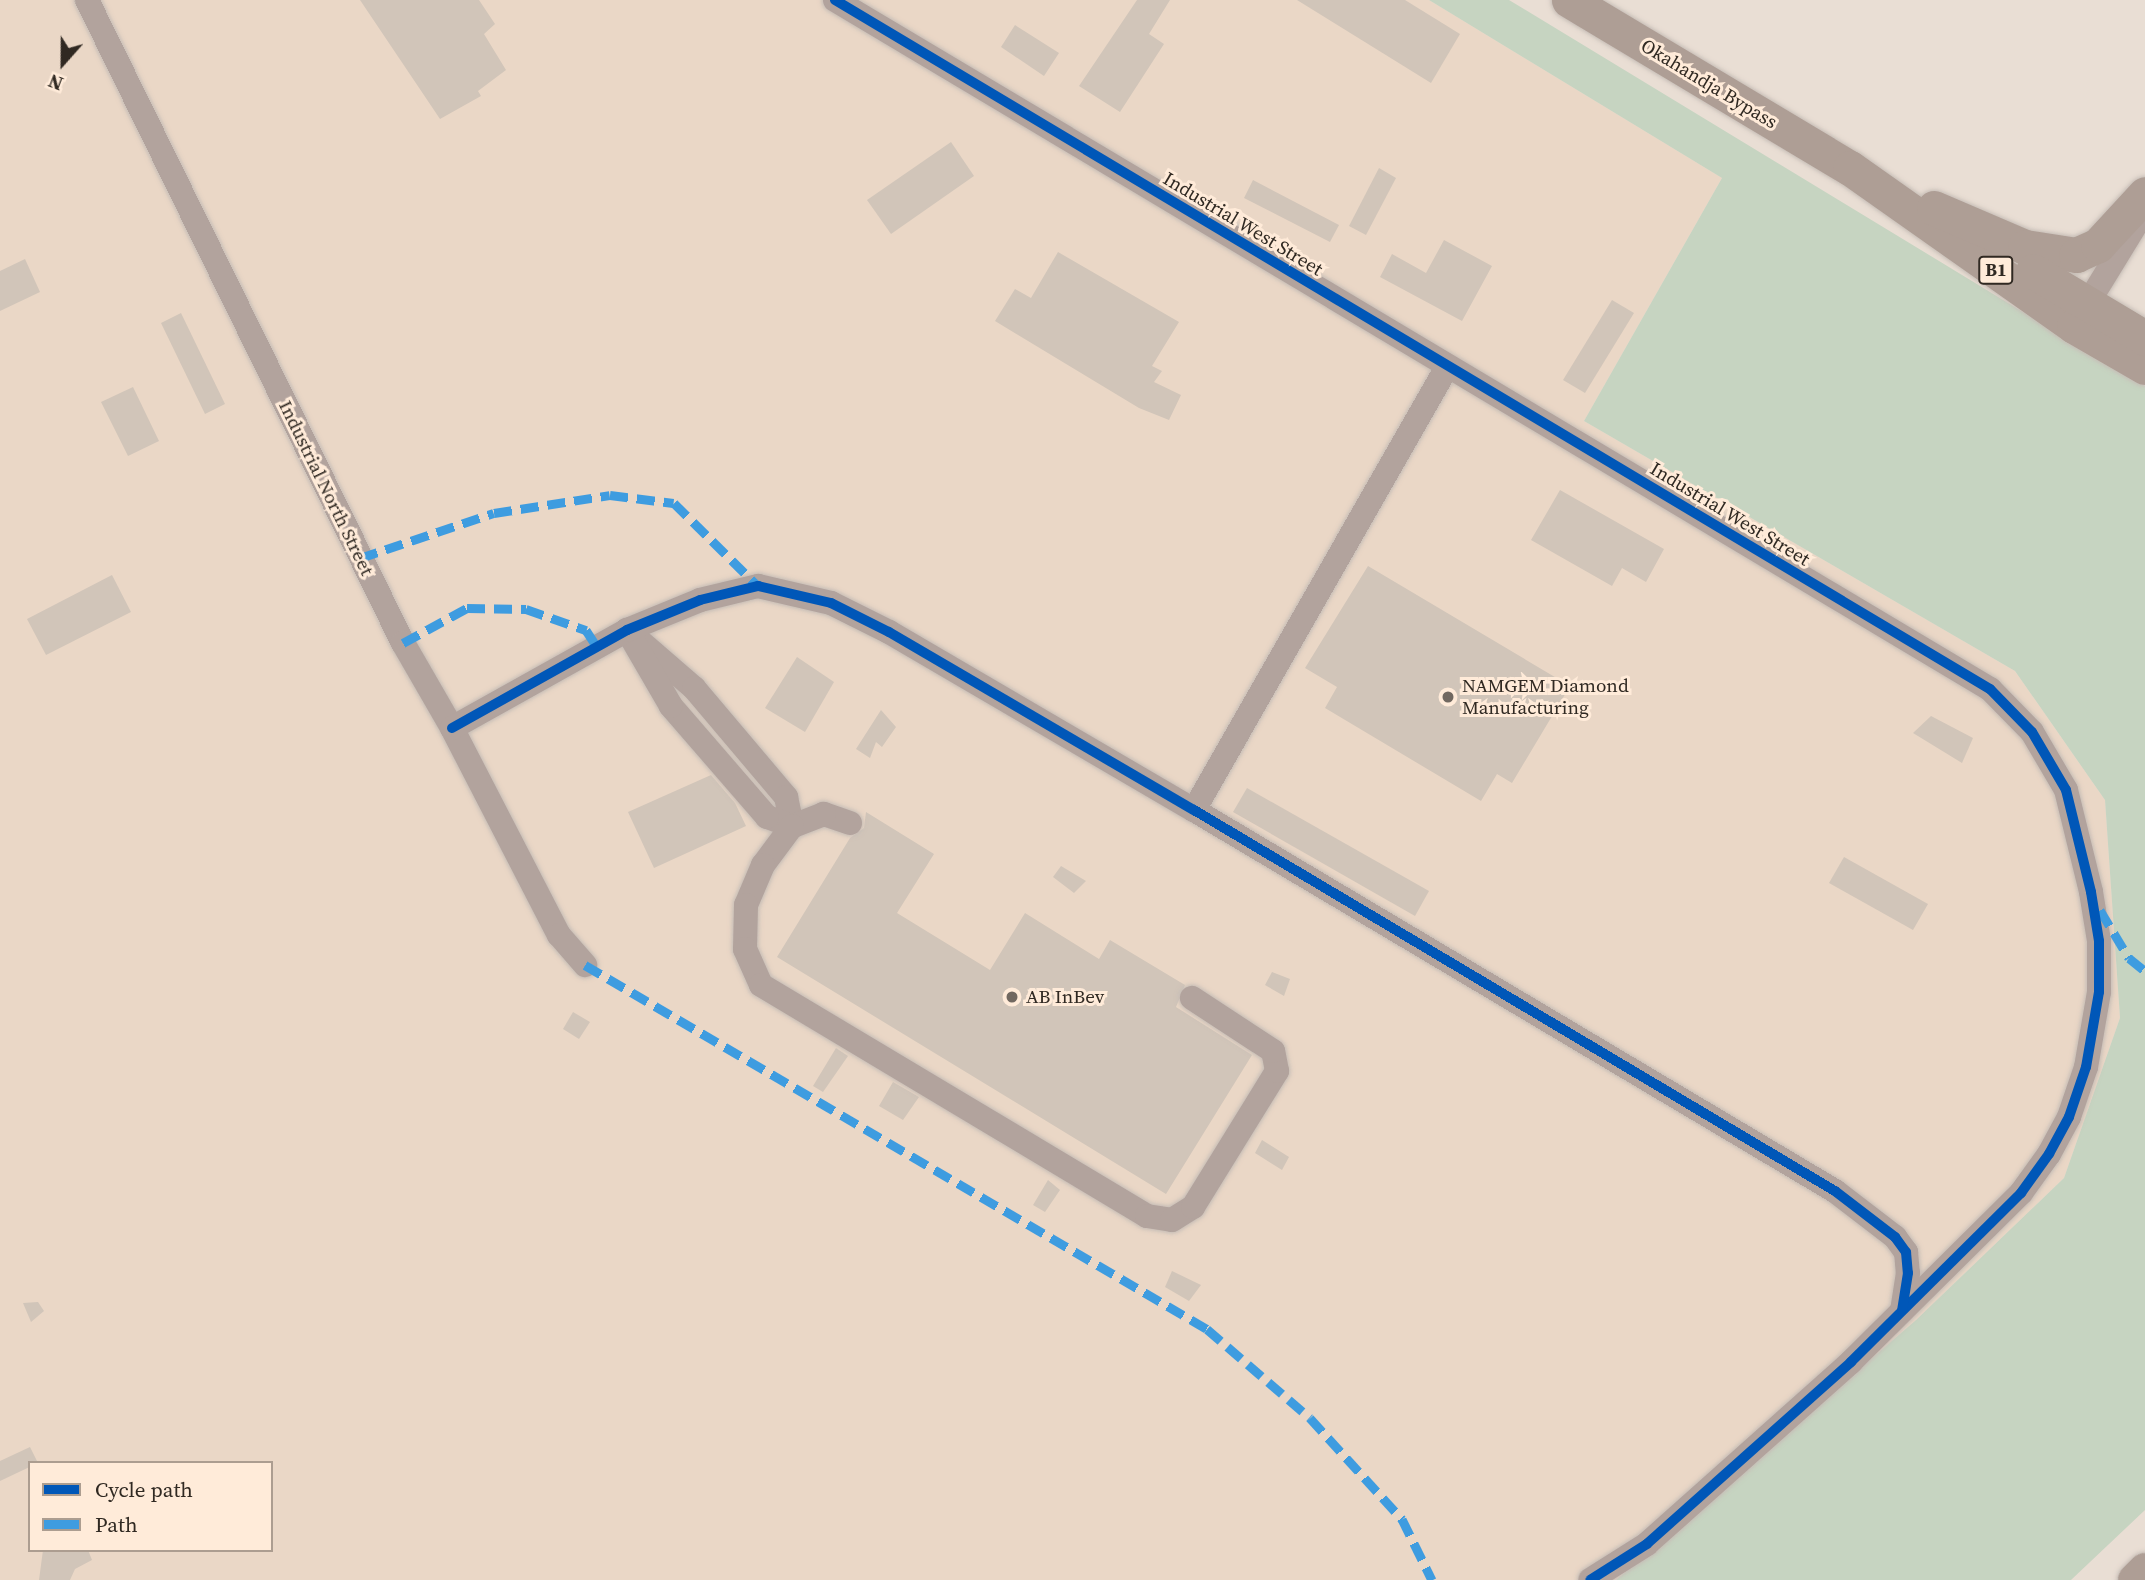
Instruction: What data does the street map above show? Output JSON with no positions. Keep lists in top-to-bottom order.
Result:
{
  "streets": {
    "highway": ["Okahandja Bypass", "B1"],
    "street": ["Industrial West Street", "Industrial North Street"]
  },
  "places": ["NAMGEM Diamond Manufacturing", "AB InBev"],
  "legend": ["Cycle path", "Path"],
  "north": "bottom"
}
